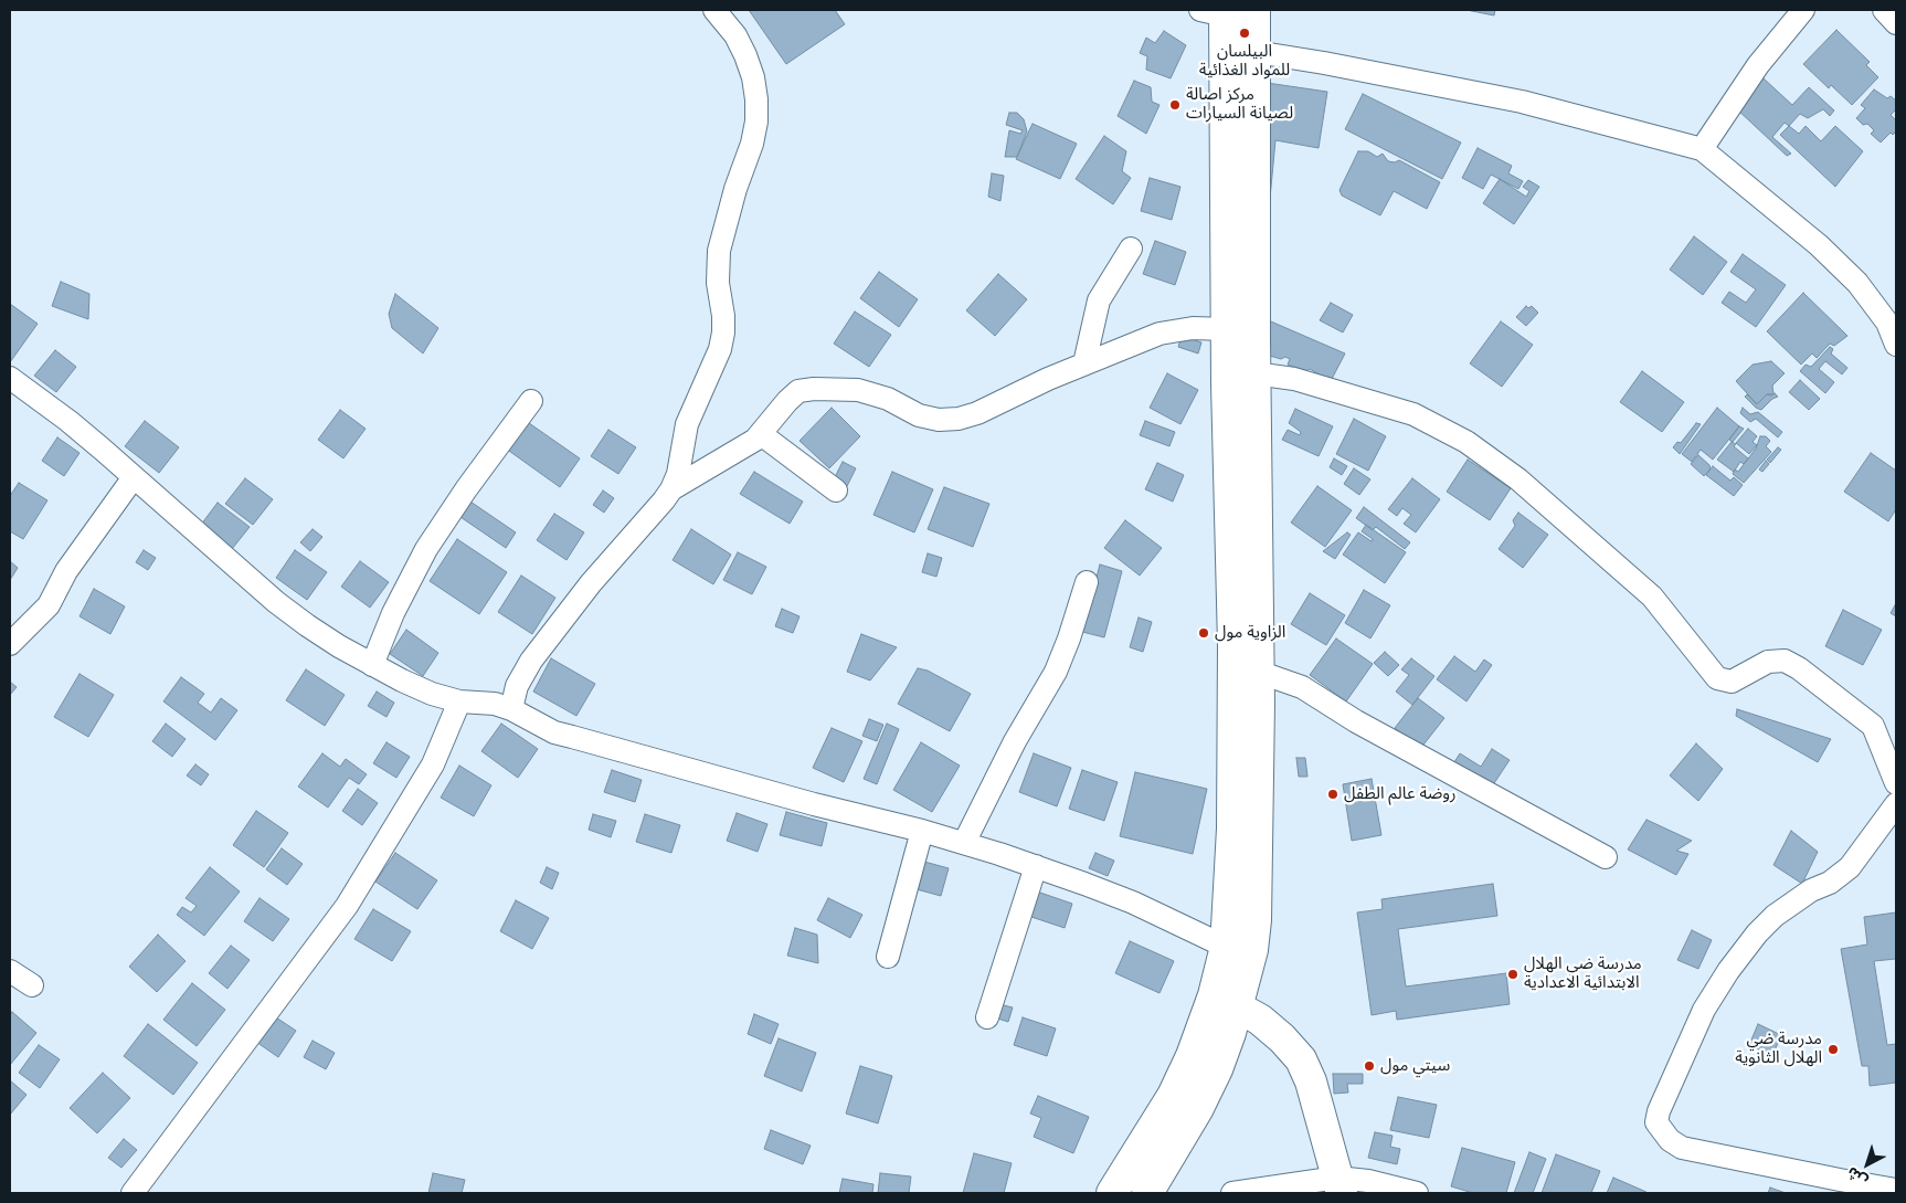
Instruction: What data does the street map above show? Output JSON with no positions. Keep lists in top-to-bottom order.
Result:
{
  "places": [
    "البيلسان للمواد الغذائية",
    "مركز اصالة لصيانة السيارات",
    "الزاوية مول",
    "روضة عالم الطفل",
    "مدرسة ضي الهلال الابتدائية الاعدادية",
    "مدرسة ضي الهلال الثانوية",
    "سيتي مول"
  ],
  "north": "bottom left"
}
